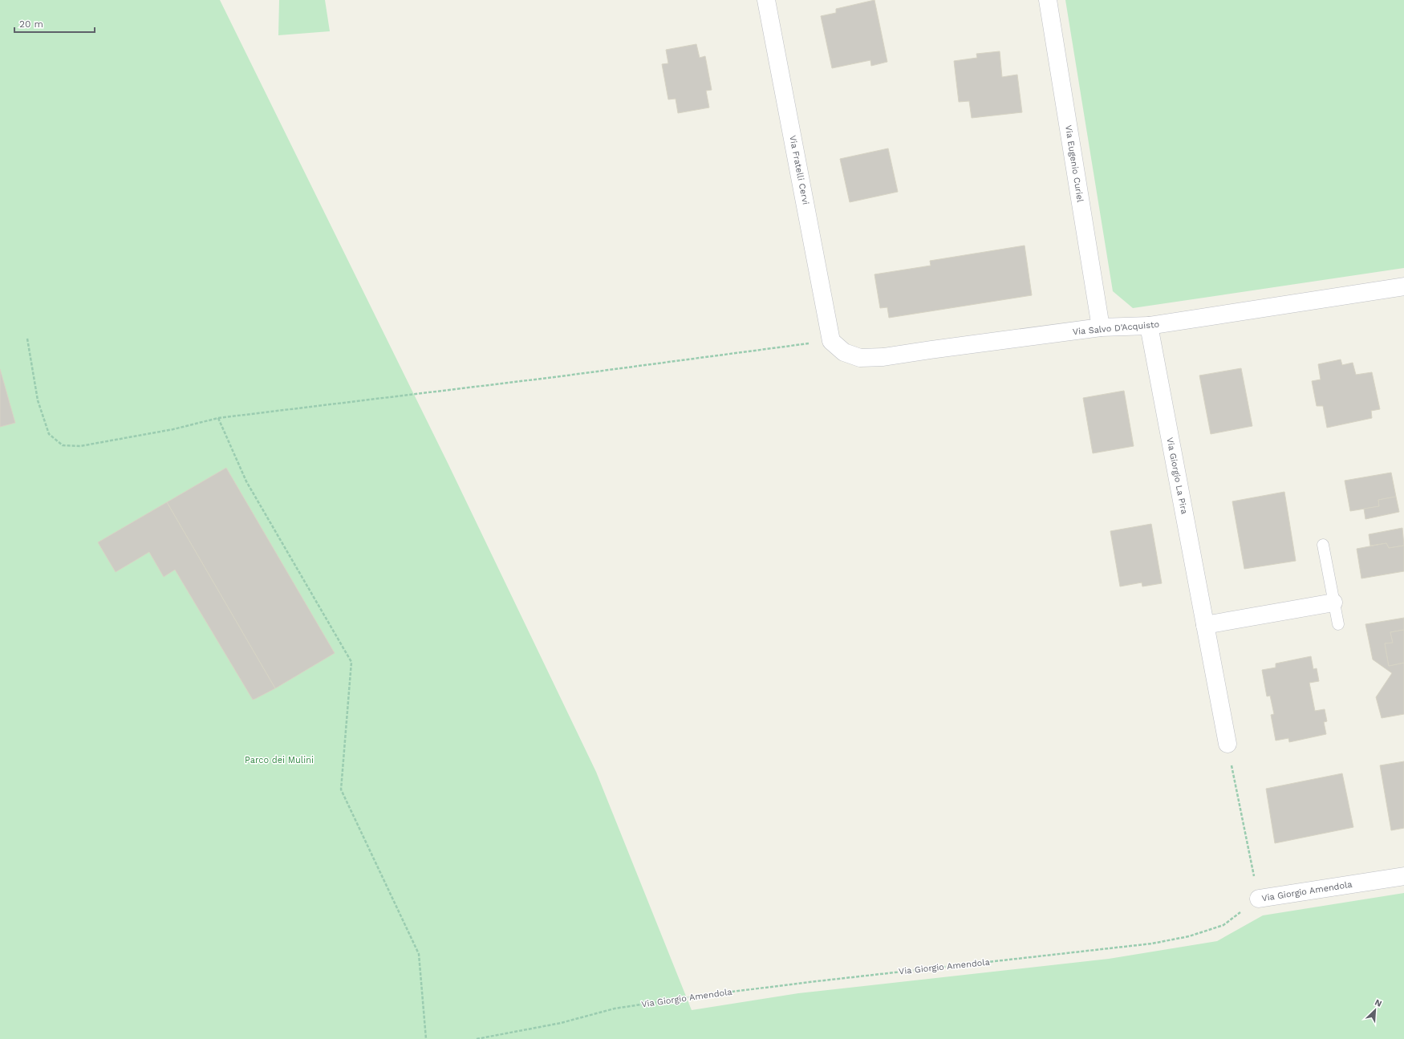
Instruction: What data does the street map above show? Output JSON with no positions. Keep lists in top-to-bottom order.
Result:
{
  "streets": {
    "street": [
      "Via Eugenio Curiel",
      "Via Fratelli Cervi",
      "Via Salvo D'Acquisto",
      "Via Giorgio La Pira",
      "Via Giorgio Amendola"
    ]
  },
  "crossings": [
    ["Via Eugenio Curiel", "Via Salvo D'Acquisto"],
    ["Via Fratelli Cervi", "Via Salvo D'Acquisto"],
    ["Via Salvo D'Acquisto", "Via Giorgio La Pira"]
  ],
  "parks": ["Parco dei Mulini"],
  "scale_bar": "20 m",
  "north": "top right"
}
